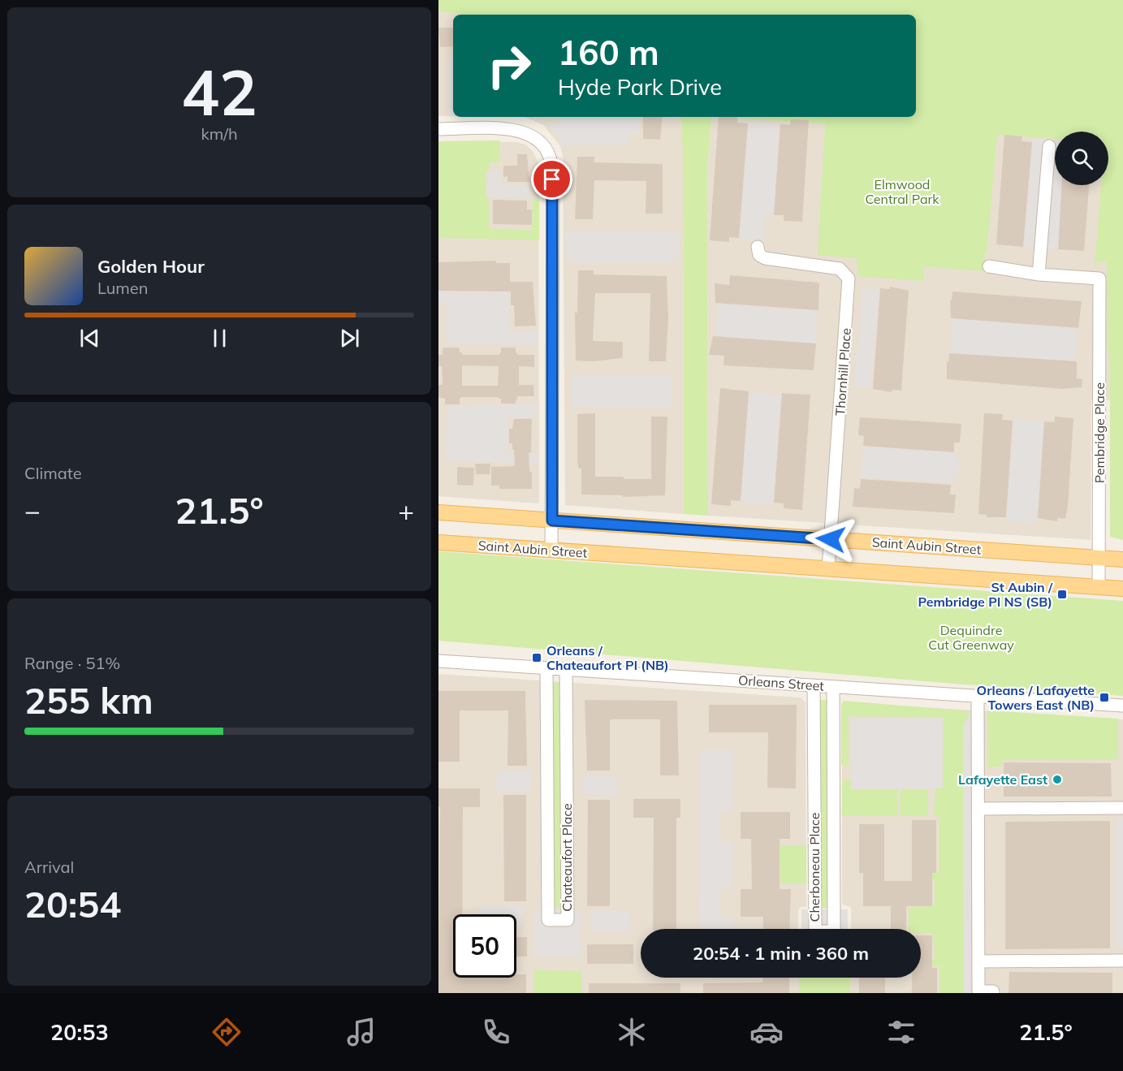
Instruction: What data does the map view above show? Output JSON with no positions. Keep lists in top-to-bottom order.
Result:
{
  "streets": {
    "main road": ["Saint Aubin Street"],
    "street": [
      "Thornhill Place",
      "Pembridge Place",
      "Orleans Street",
      "Chateaufort Place",
      "Cherboneau Place"
    ]
  },
  "crossings": [
    ["Thornhill Place", "Saint Aubin Street"],
    ["Pembridge Place", "Saint Aubin Street"],
    ["Orleans Street", "Chateaufort Place"],
    ["Orleans Street", "Cherboneau Place"]
  ],
  "parks": ["Elmwood Central Park", "Dequindre Cut Greenway"],
  "places": {
    "transit": ["St Aubin / Pembridge Pl NS (SB)", "Orleans / Chateaufort Pl (NB)", "Orleans / Lafayette Towers East (NB)"],
    "other": ["Lafayette East"]
  },
  "page": {
    "tile": [
      ["42", "km/h"],
      "Climate",
      ["Range · 51%", "255 km"],
      ["Arrival", "20:54"]
    ],
    "turn": ["160 m", "Hyde Park Drive"],
    "song": ["Golden Hour", "Lumen"],
    "heat": ["−", "21.5°", "+"],
    "limit": "50",
    "trip": "20:54 · 1 min · 360 m",
    "tabs": ["20:53", "21.5°"]
  }
}
